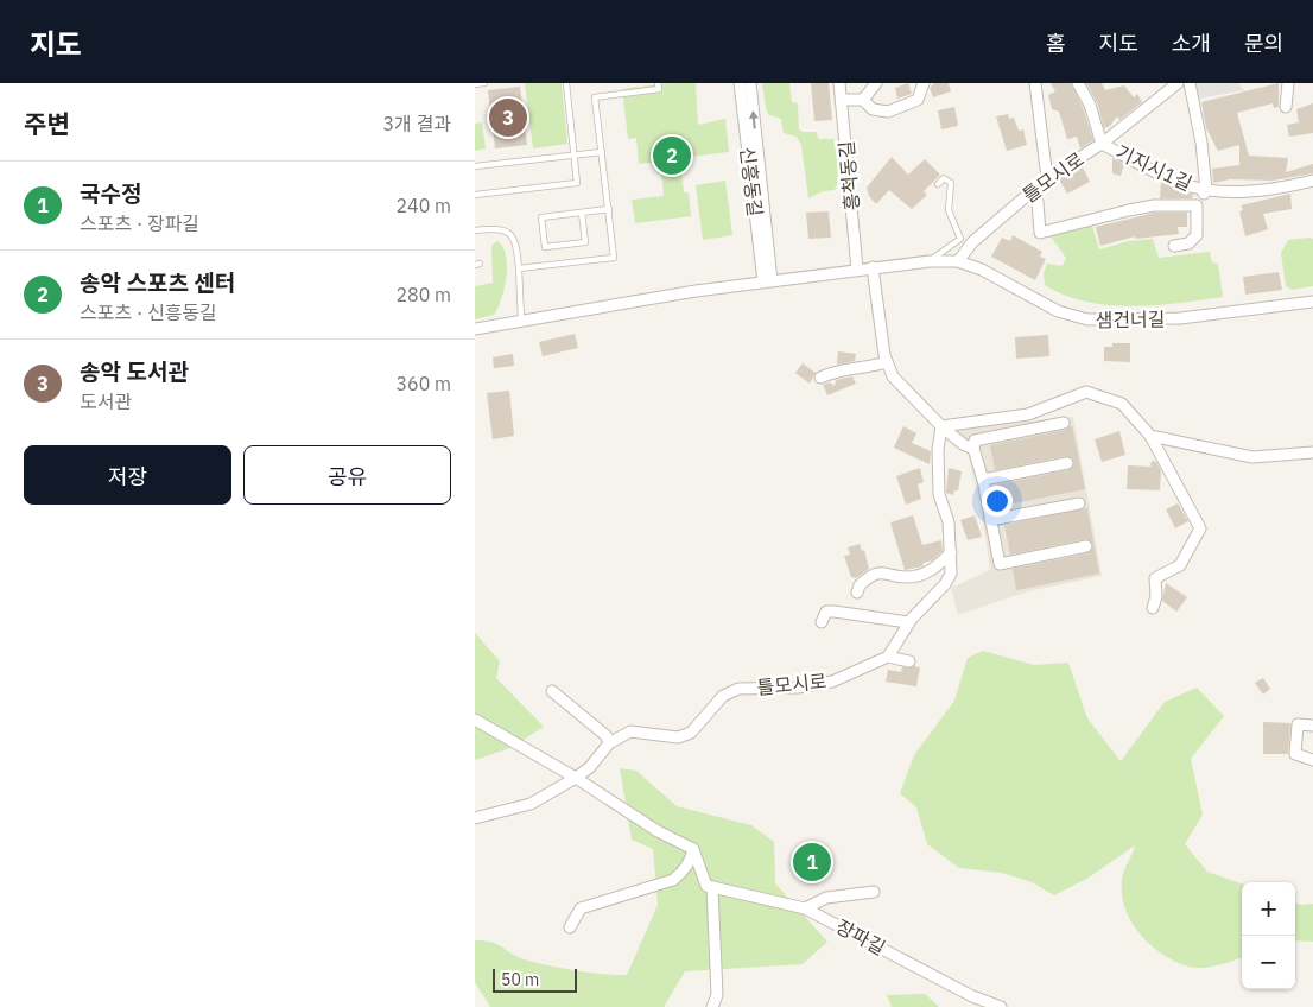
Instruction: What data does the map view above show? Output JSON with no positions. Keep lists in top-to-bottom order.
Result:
{
  "streets": {
    "street": [
      "기지시1길",
      "흥척동길",
      "틀모시로",
      "신흥동길",
      "샘건너길",
      "장파길"
    ]
  },
  "crossings": [
    ["기지시1길", "틀모시로"],
    ["틀모시로", "샘건너길"]
  ],
  "scale_bar": "50 m",
  "page": {
    "header": "지도",
    "nav": [
      "홈",
      "지도",
      "소개",
      "문의"
    ],
    "heading": ["주변", "3개 결과"],
    "pins": ["3", "2", "1"],
    "list": [
      {
        "mark": "1",
        "name": "국수정",
        "note": "스포츠 · 장파길",
        "value": "240 m"
      },
      {
        "mark": "2",
        "name": "송악 스포츠 센터",
        "note": "스포츠 · 신흥동길",
        "value": "280 m"
      },
      {
        "mark": "3",
        "name": "송악 도서관",
        "note": "도서관",
        "value": "360 m"
      }
    ],
    "buttons": ["저장", "공유"],
    "map_buttons": ["+", "−"],
    "scale": "50 m"
  }
}
